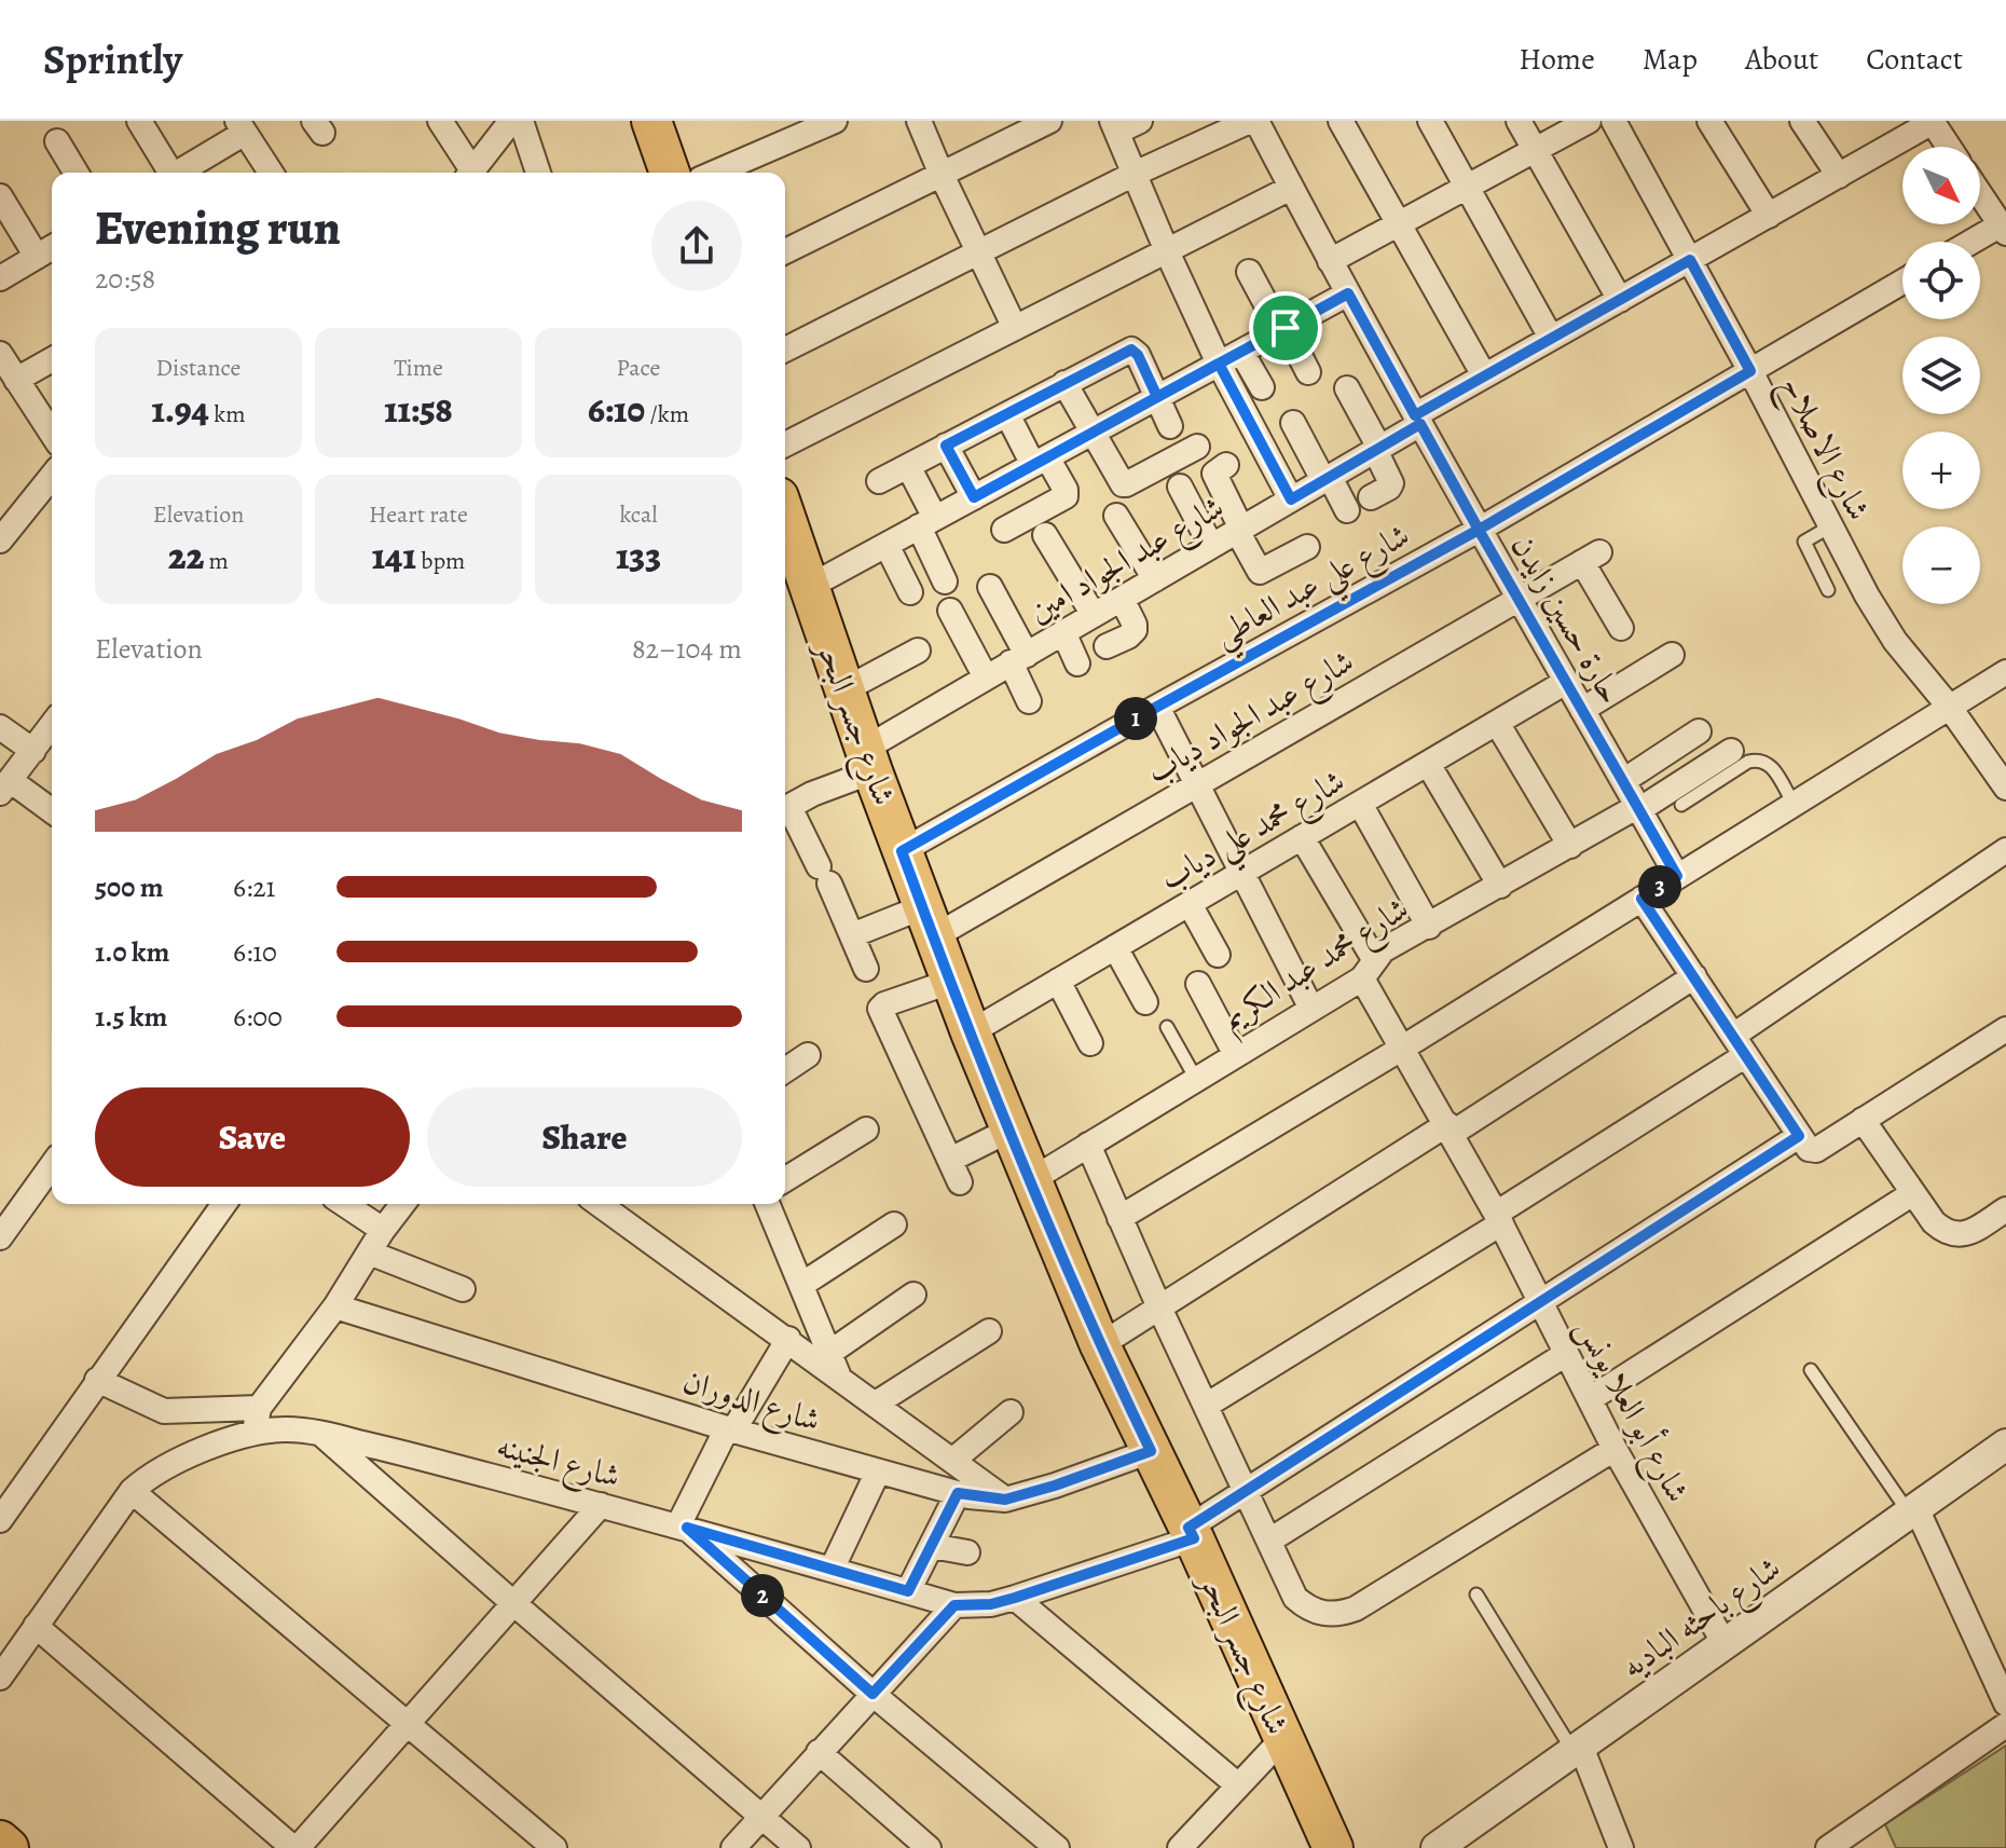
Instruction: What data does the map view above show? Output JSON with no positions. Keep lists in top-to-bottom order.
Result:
{
  "streets": {
    "main road": ["شارع جسر البحر"],
    "street": [
      "شارع الاصلاح",
      "شارع عبد الجواد امين",
      "شارع علي عبد العاطي",
      "حارة حسين زايدن",
      "شارع عبد الجواد دياب",
      "شارع محمد علي دياب",
      "شارع محمد عبد الكريم",
      "شارع الدوران",
      "شارع أبو العلا يونس",
      "شارع الجنينه",
      "شارع باحثه الباديه"
    ]
  },
  "crossings": [
    ["شارع الاصلاح", "شارع عبد الجواد امين"],
    ["شارع الاصلاح", "شارع علي عبد العاطي"],
    ["شارع عبد الجواد امين", "حارة حسين زايدن"],
    ["شارع عبد الجواد امين", "شارع جسر البحر"],
    ["شارع علي عبد العاطي", "حارة حسين زايدن"],
    ["شارع علي عبد العاطي", "شارع جسر البحر"],
    ["حارة حسين زايدن", "شارع عبد الجواد دياب"],
    ["حارة حسين زايدن", "شارع محمد علي دياب"],
    ["حارة حسين زايدن", "شارع محمد عبد الكريم"],
    ["شارع عبد الجواد دياب", "شارع جسر البحر"],
    ["شارع جسر البحر", "شارع محمد علي دياب"],
    ["شارع جسر البحر", "شارع محمد عبد الكريم"],
    ["شارع جسر البحر", "شارع الدوران"],
    ["شارع جسر البحر", "شارع الجنينه"],
    ["شارع محمد علي دياب", "شارع أبو العلا يونس"],
    ["شارع محمد عبد الكريم", "شارع أبو العلا يونس"],
    ["شارع أبو العلا يونس", "شارع الجنينه"],
    ["شارع أبو العلا يونس", "شارع باحثه الباديه"]
  ],
  "north": "bottom right",
  "page": {
    "header": "Sprintly",
    "nav": [
      "Home",
      "Map",
      "About",
      "Contact"
    ],
    "map_buttons": ["+", "−"],
    "heading": ["Evening run", "20:58"],
    "stats": [
      ["Distance", "1.94 km"],
      ["Time", "11:58"],
      ["Pace", "6:10 /km"],
      ["Elevation", "22 m"],
      ["Heart rate", "141 bpm"],
      ["kcal", "133"]
    ],
    "chart": ["Elevation", "82–104 m"],
    "pins": ["1", "3", "2"],
    "list": [
      {
        "name": "500 m",
        "note": "6:21"
      },
      {
        "name": "1.0 km",
        "note": "6:10"
      },
      {
        "name": "1.5 km",
        "note": "6:00"
      }
    ],
    "buttons": ["Save", "Share"]
  }
}
